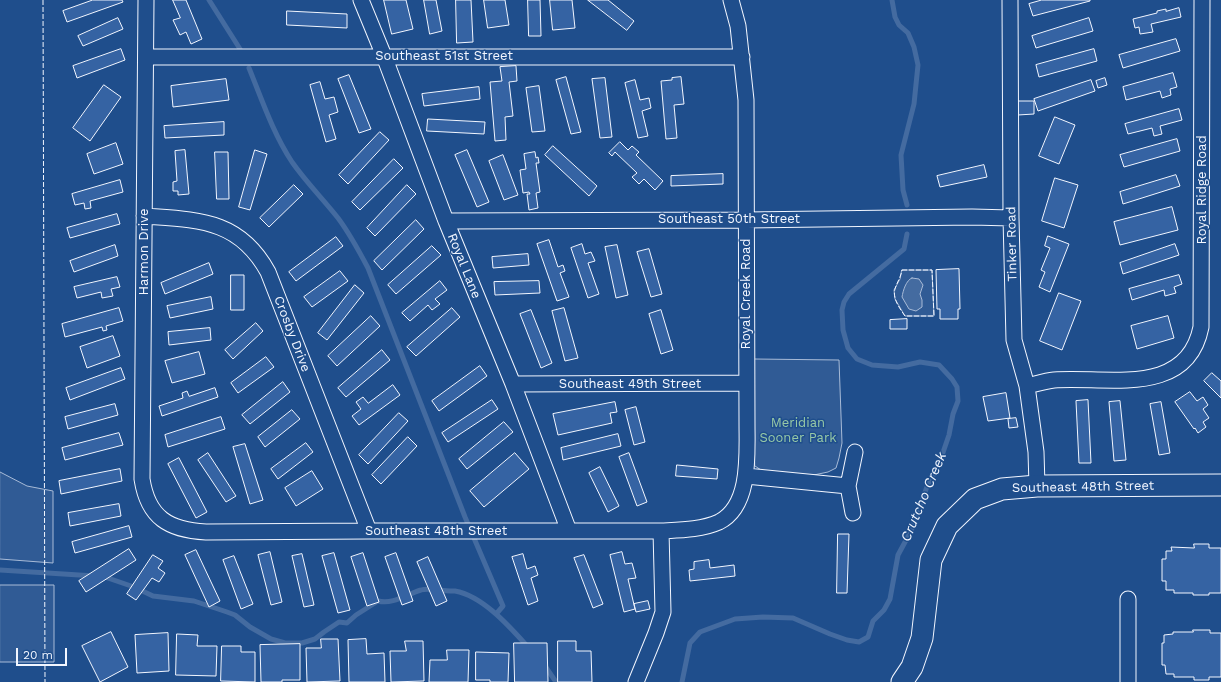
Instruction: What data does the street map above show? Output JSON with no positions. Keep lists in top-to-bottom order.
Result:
{
  "streets": {
    "street": [
      "Southeast 51st Street",
      "Royal Ridge Road",
      "Southeast 50th Street",
      "Tinker Road",
      "Harmon Drive",
      "Royal Lane",
      "Royal Creek Road",
      "Crosby Drive",
      "Southeast 49th Street",
      "Southeast 48th Street"
    ]
  },
  "crossings": [
    ["Southeast 51st Street", "Harmon Drive"],
    ["Southeast 51st Street", "Royal Lane"],
    ["Southeast 51st Street", "Royal Creek Road"],
    ["Royal Ridge Road", "Tinker Road"],
    ["Southeast 50th Street", "Tinker Road"],
    ["Southeast 50th Street", "Royal Lane"],
    ["Southeast 50th Street", "Royal Creek Road"],
    ["Tinker Road", "Southeast 48th Street"],
    ["Harmon Drive", "Crosby Drive"],
    ["Harmon Drive", "Southeast 48th Street"],
    ["Royal Lane", "Southeast 49th Street"],
    ["Royal Lane", "Southeast 48th Street"],
    ["Royal Creek Road", "Southeast 49th Street"],
    ["Royal Creek Road", "Southeast 48th Street"],
    ["Crosby Drive", "Southeast 48th Street"]
  ],
  "water": ["Crutcho Creek"],
  "parks": ["Meridian Sooner Park"],
  "scale_bar": "20 m"
}
